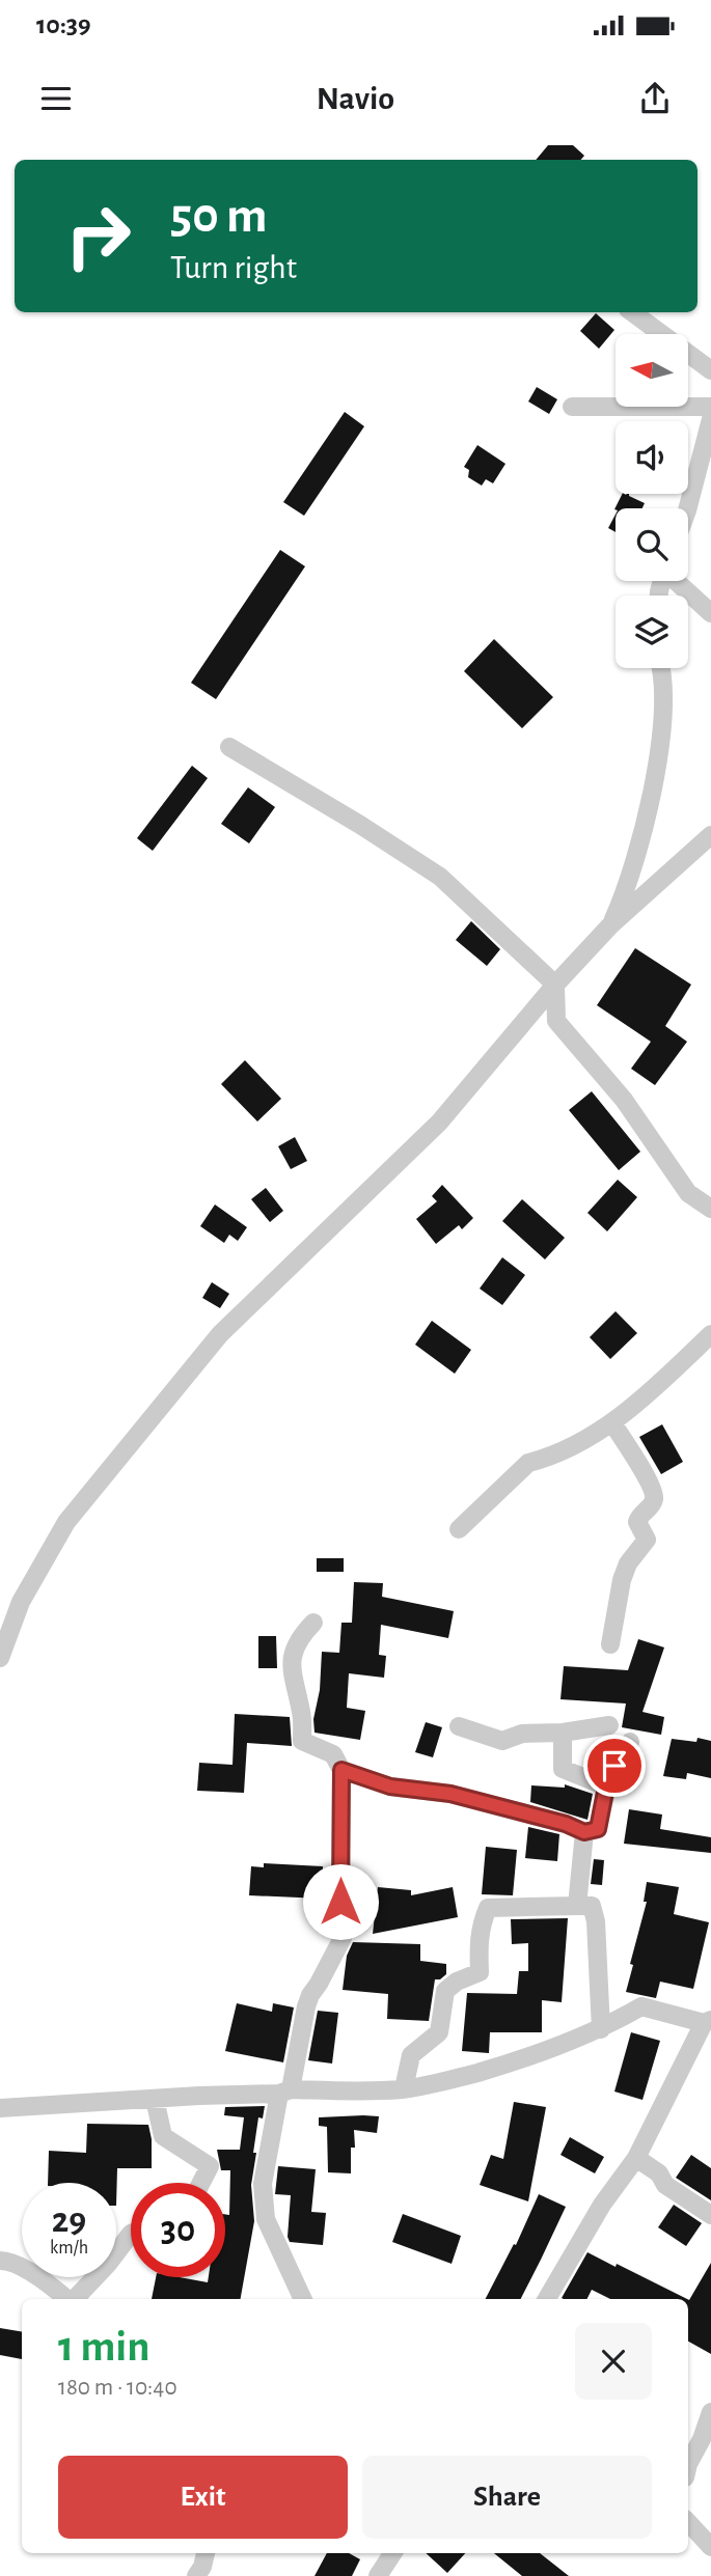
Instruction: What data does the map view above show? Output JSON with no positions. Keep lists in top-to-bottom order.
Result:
{
  "north": "left",
  "page": {
    "status": "10:39",
    "header": "Navio",
    "turn": ["50 m", "Turn right"],
    "speed": "29 km/h",
    "limit": "30",
    "heading": ["1 min", "180 m · 10:40"],
    "buttons": ["Exit", "Share"]
  }
}
